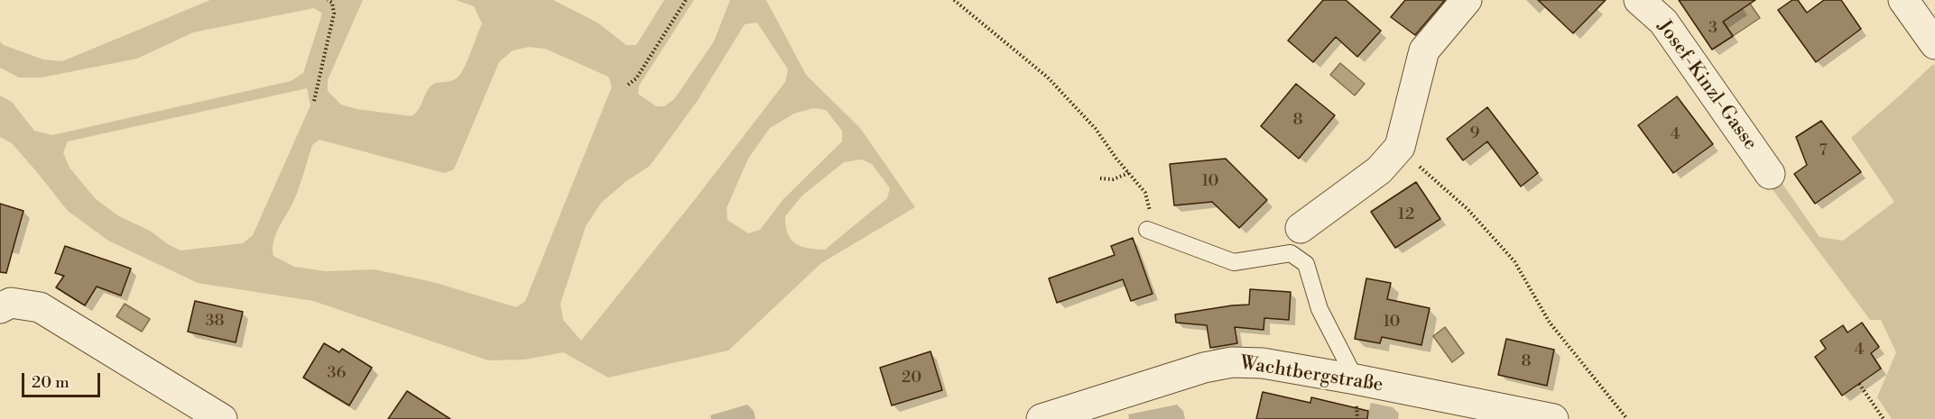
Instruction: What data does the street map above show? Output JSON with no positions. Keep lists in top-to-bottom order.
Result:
{
  "streets": {
    "street": ["Josef-Kinzl-Gasse", "Wachtbergstraße"]
  },
  "house_numbers": [
    "3",
    "8",
    "9",
    "4",
    "7",
    "10",
    "12",
    "38",
    "10",
    "4",
    "8",
    "36",
    "20"
  ],
  "scale_bar": "20 m"
}
